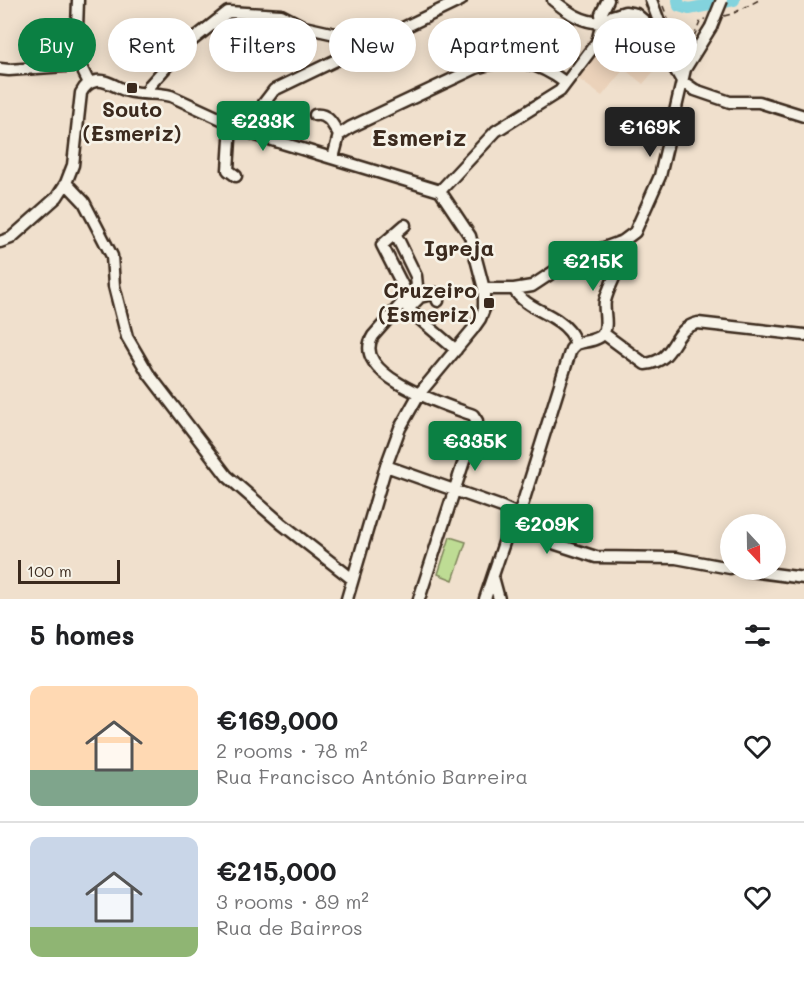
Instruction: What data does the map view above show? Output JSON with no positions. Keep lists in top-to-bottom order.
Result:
{
  "districts": ["Esmeriz", "Igreja"],
  "places": {
    "transit": ["Souto (Esmeriz)", "Cruzeiro (Esmeriz)"]
  },
  "scale_bar": "100 m",
  "north": "bottom",
  "page": {
    "chip": [
      "Buy",
      "Rent",
      "Filters",
      "New",
      "Apartment",
      "House"
    ],
    "price": [
      "€233K",
      "€169K",
      "€215K",
      "€335K",
      "€209K"
    ],
    "scale": "100 m",
    "heading": "5 homes",
    "list": [
      {
        "name": "€169,000",
        "note": "2 rooms · 78 m² · Rua Francisco António Barreira"
      },
      {
        "name": "€215,000",
        "note": "3 rooms · 89 m² · Rua de Bairros"
      }
    ]
  }
}
